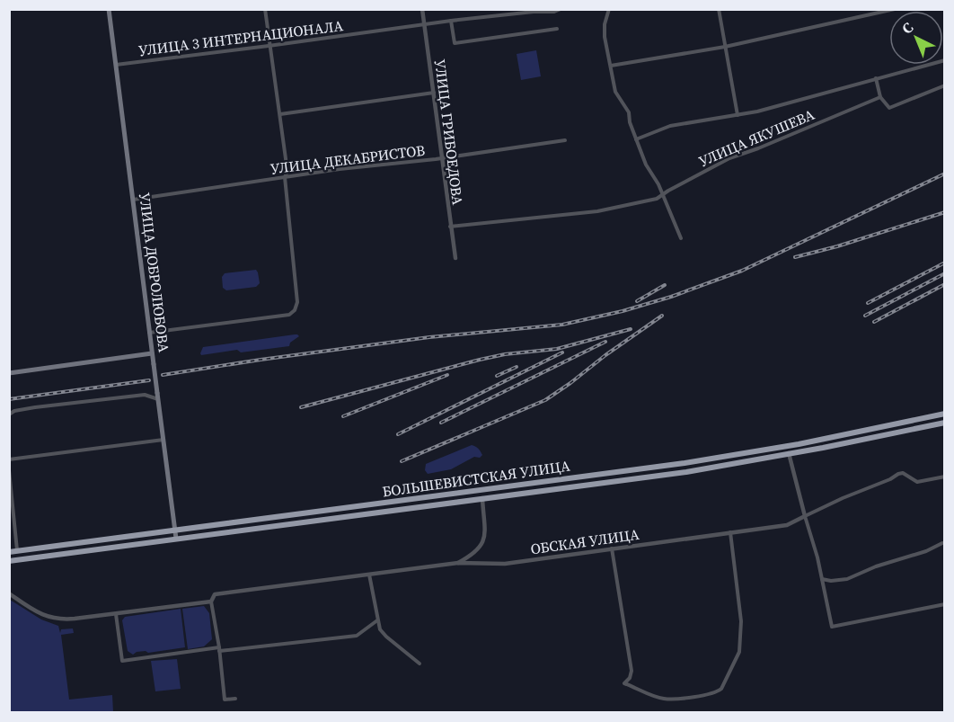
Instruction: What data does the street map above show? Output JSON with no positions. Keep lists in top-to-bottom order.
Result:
{
  "streets": {
    "highway": ["БОЛЬШЕВИСТСКАЯ УЛИЦА"],
    "main road": ["УЛИЦА ДОБРОЛЮБОВА"],
    "street": [
      "УЛИЦА 3 ИНТЕРНАЦИОНАЛА",
      "УЛИЦА ГРИБОЕДОВА",
      "УЛИЦА ЯКУШЕВА",
      "УЛИЦА ДЕКАБРИСТОВ",
      "ОБСКАЯ УЛИЦА"
    ]
  },
  "crossings": [
    ["УЛИЦА 3 ИНТЕРНАЦИОНАЛА", "УЛИЦА ГРИБОЕДОВА"],
    ["УЛИЦА 3 ИНТЕРНАЦИОНАЛА", "УЛИЦА ДОБРОЛЮБОВА"],
    ["УЛИЦА ГРИБОЕДОВА", "УЛИЦА ЯКУШЕВА"],
    ["УЛИЦА ГРИБОЕДОВА", "УЛИЦА ДЕКАБРИСТОВ"],
    ["УЛИЦА ДЕКАБРИСТОВ", "УЛИЦА ДОБРОЛЮБОВА"],
    ["УЛИЦА ДОБРОЛЮБОВА", "БОЛЬШЕВИСТСКАЯ УЛИЦА"]
  ],
  "north": "top left"
}
